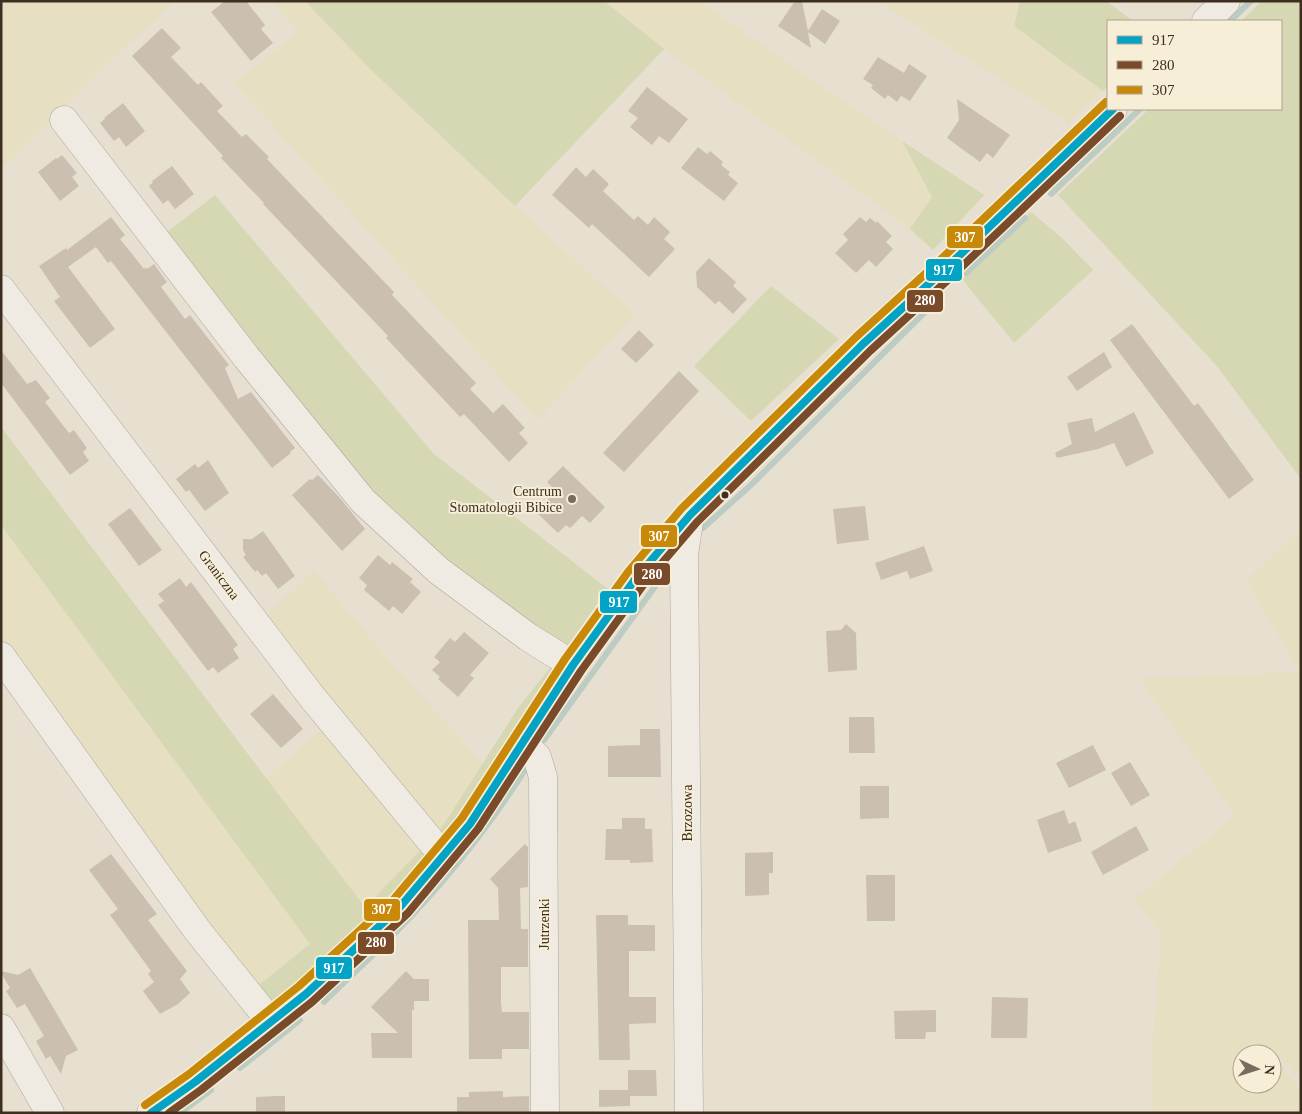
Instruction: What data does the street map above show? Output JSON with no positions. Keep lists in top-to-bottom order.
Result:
{
  "streets": {
    "street": ["Graniczna", "Brzozowa", "Jutrzenki"]
  },
  "places": ["Centrum Stomatologii Bibice"],
  "lines": ["transit line 307", "transit line 917", "transit line 280"],
  "legend": ["917", "280", "307"],
  "north": "right"
}
